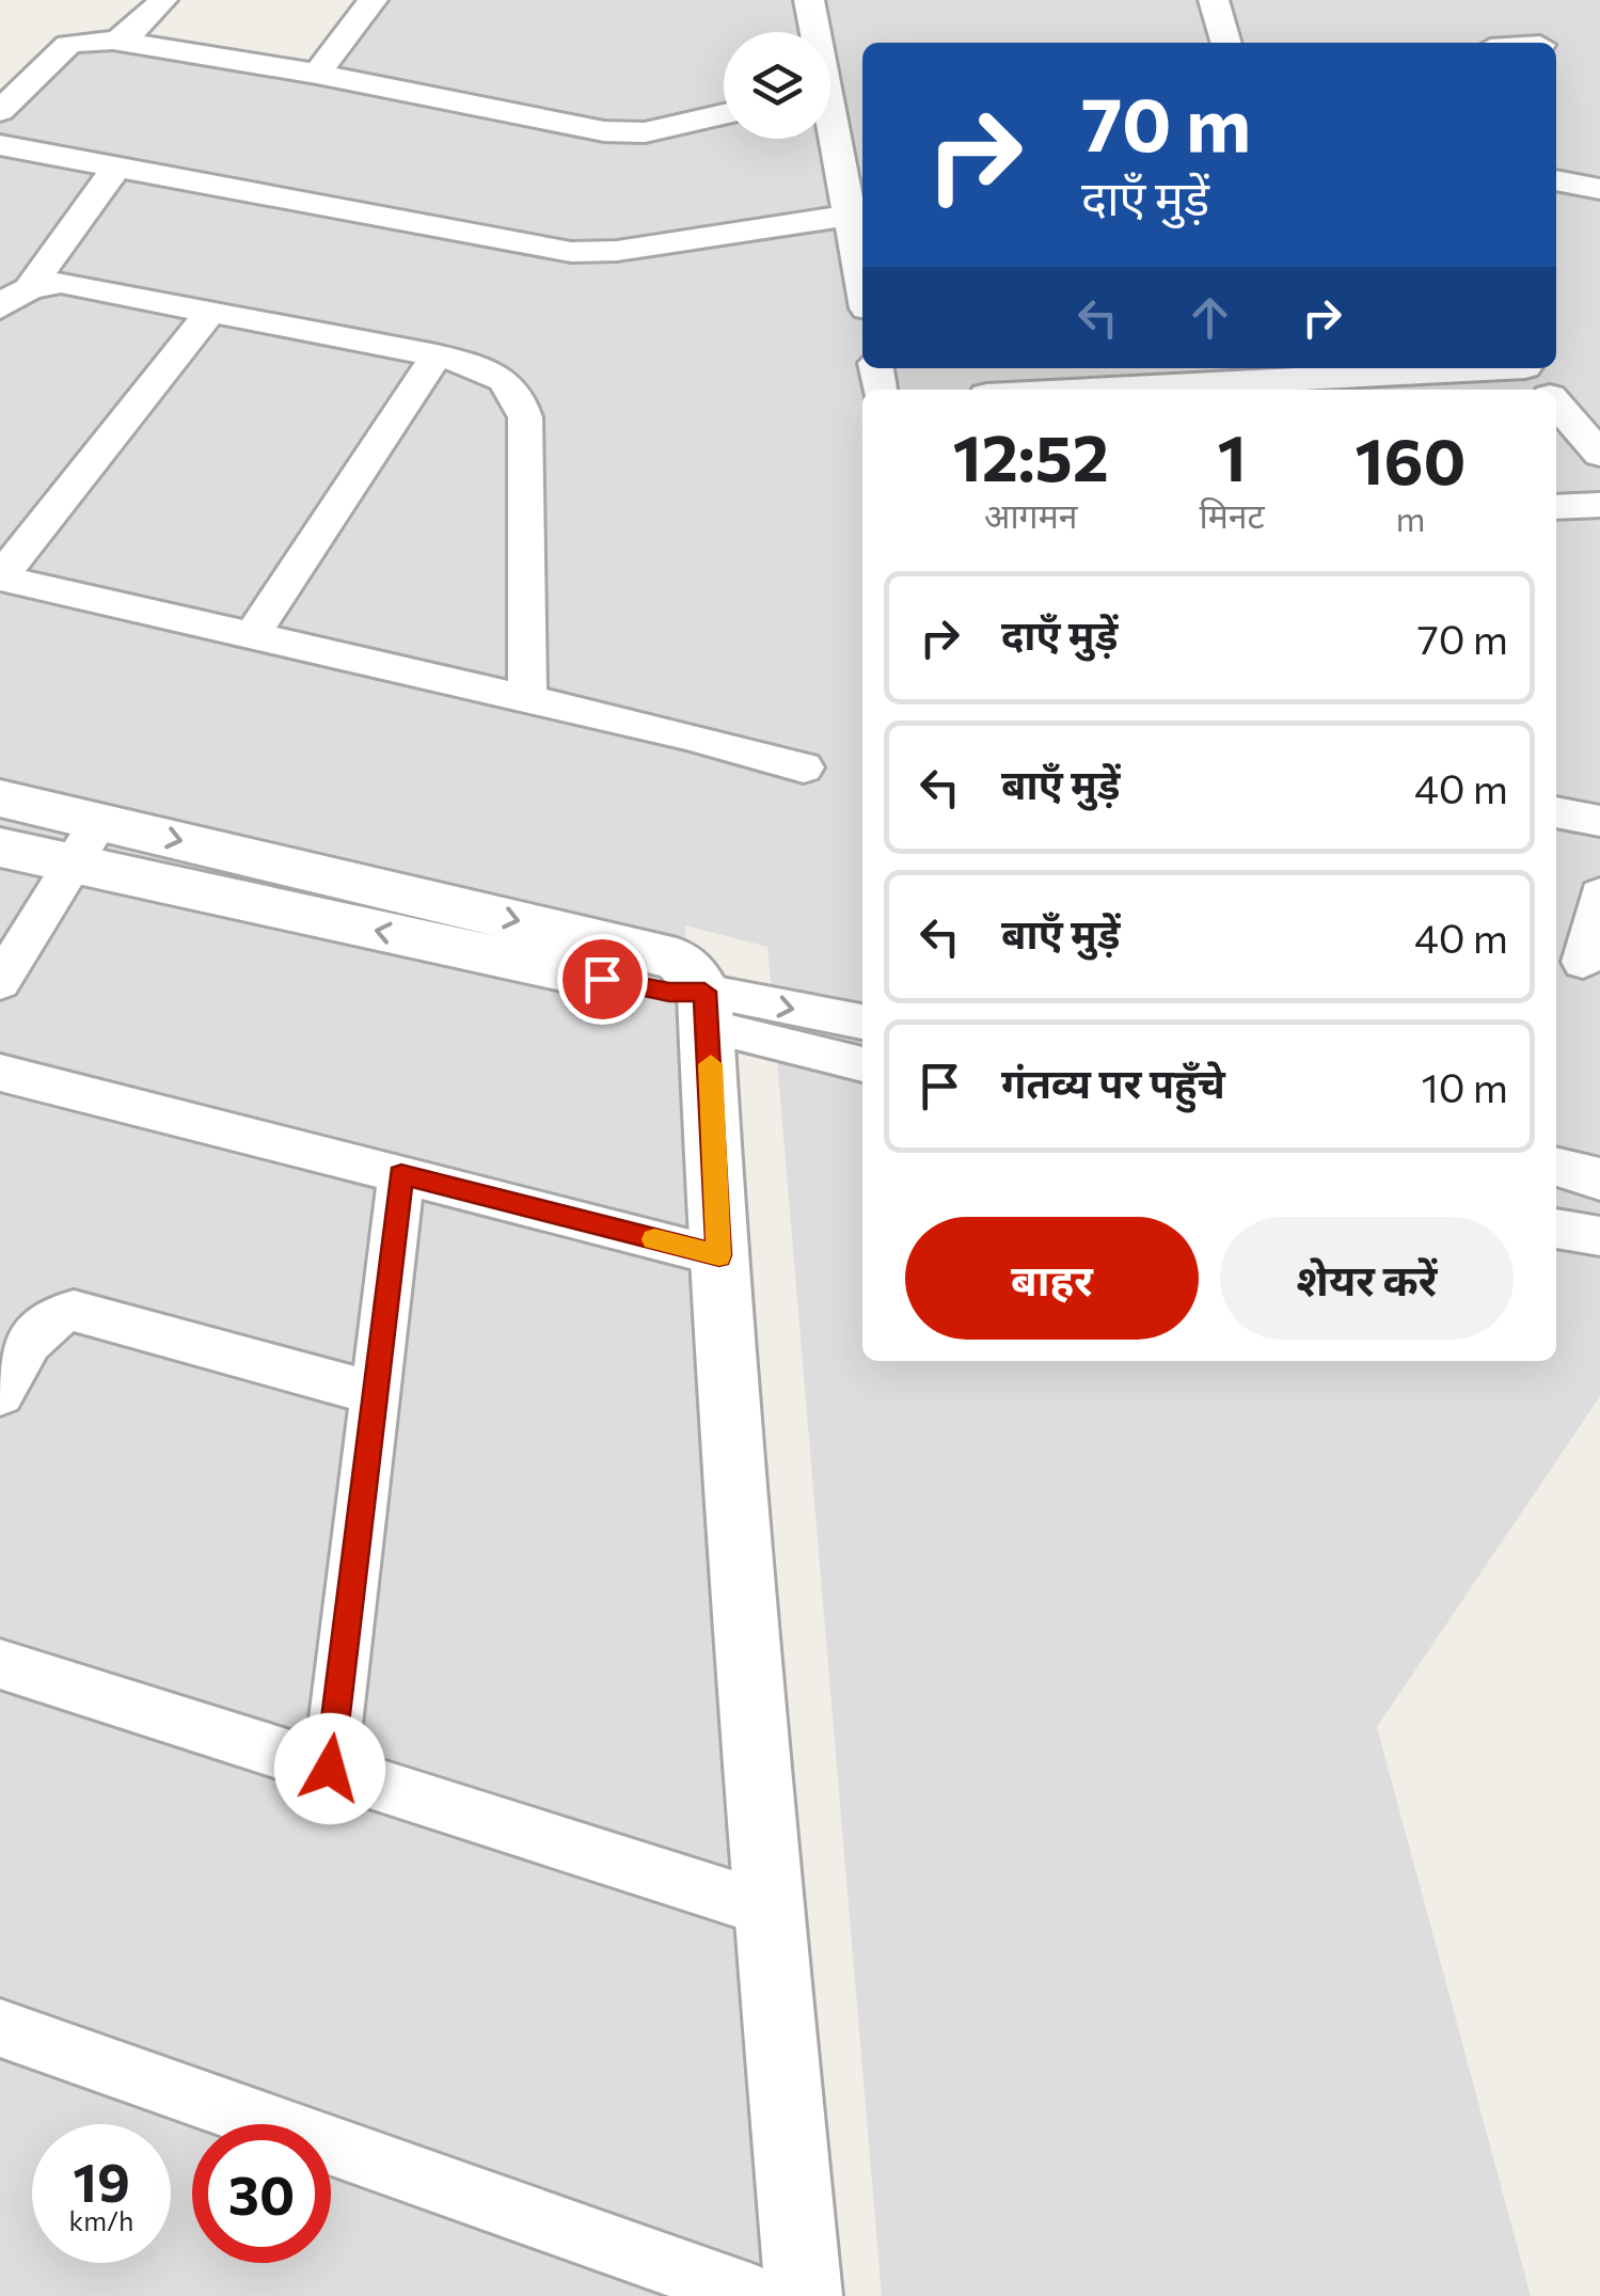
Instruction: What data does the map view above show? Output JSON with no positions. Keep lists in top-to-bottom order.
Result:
{
  "page": {
    "turn": ["70 m", "दाएँ मुड़ें"],
    "eta": [
      "12:52",
      "आगमन",
      "1",
      "मिनट",
      "160",
      "m"
    ],
    "list": [
      {
        "name": "दाएँ मुड़ें",
        "value": "70 m"
      },
      {
        "name": "बाएँ मुड़ें",
        "value": "40 m"
      },
      {
        "name": "बाएँ मुड़ें",
        "value": "40 m"
      },
      {
        "name": "गंतव्य पर पहुँचे",
        "value": "10 m"
      }
    ],
    "buttons": ["बाहर", "शेयर करें"],
    "speed": "19 km/h",
    "limit": "30"
  }
}
